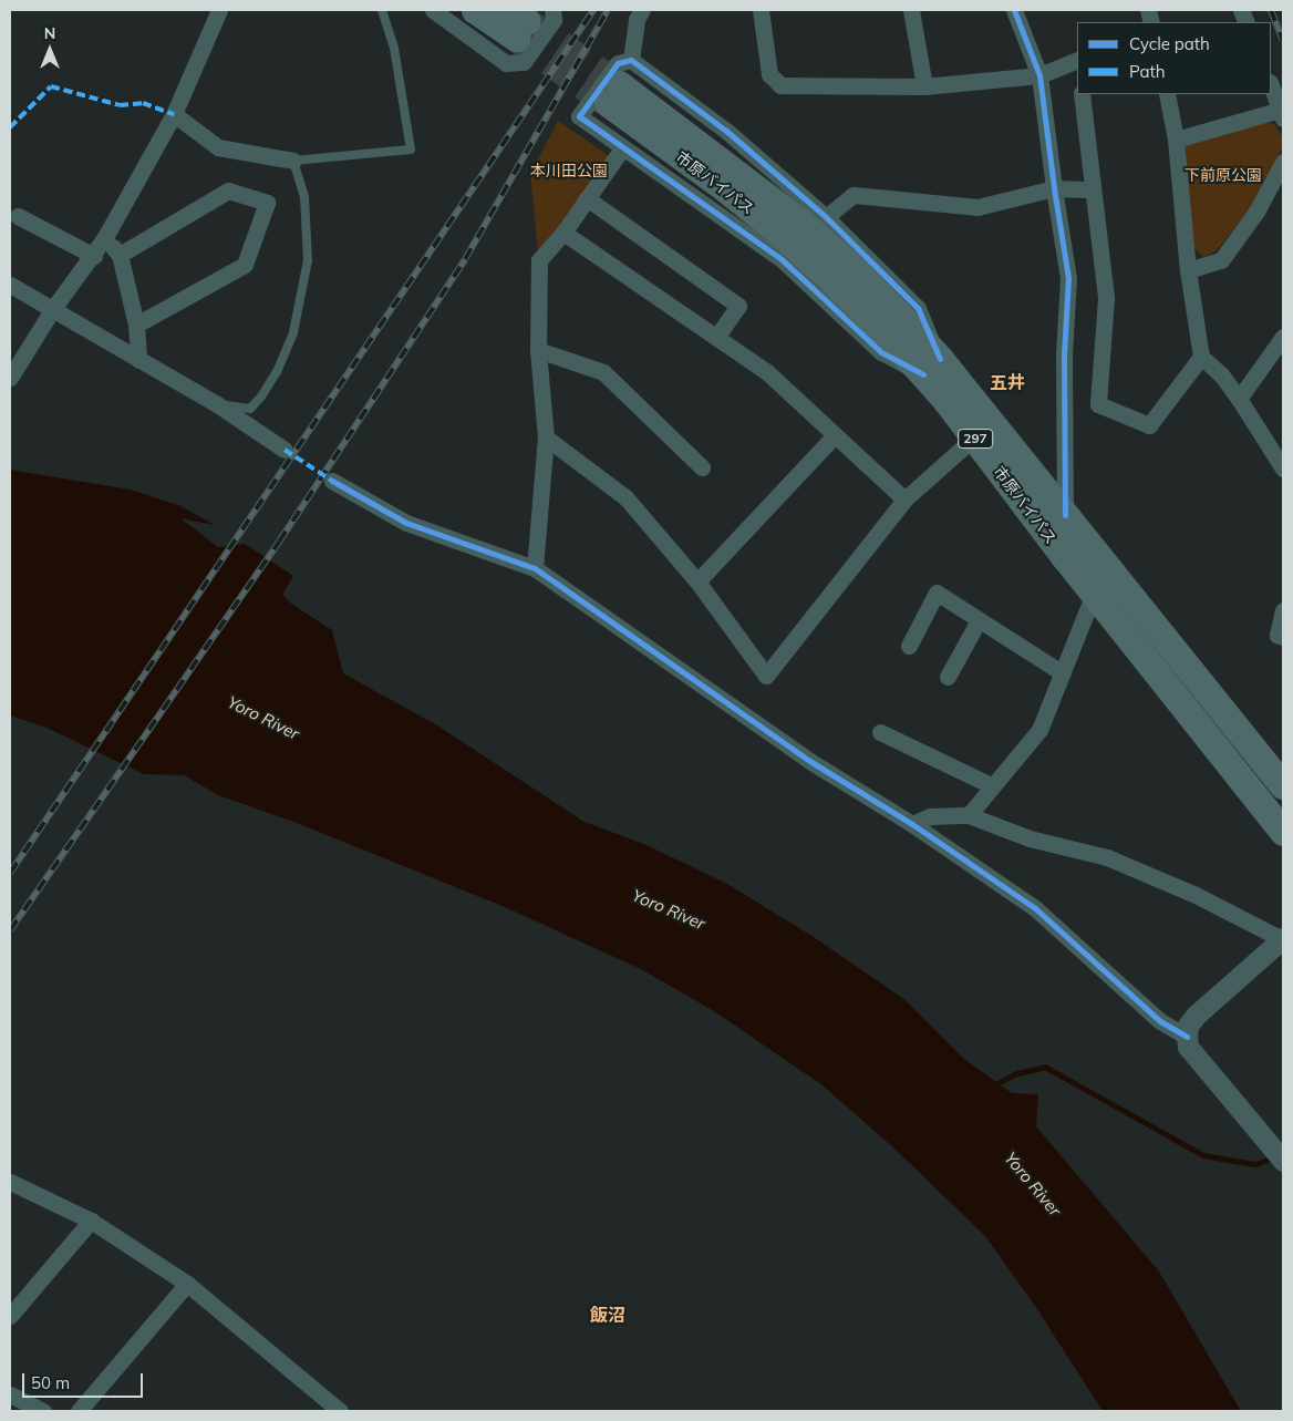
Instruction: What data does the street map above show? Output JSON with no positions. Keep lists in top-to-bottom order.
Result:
{
  "streets": {
    "highway": ["市原バイパス", "297"]
  },
  "districts": ["五井", "飯沼"],
  "water": ["Yoro River"],
  "parks": ["本川田公園", "下前原公園"],
  "legend": ["Cycle path", "Path"],
  "scale_bar": "50 m",
  "north": "top"
}
